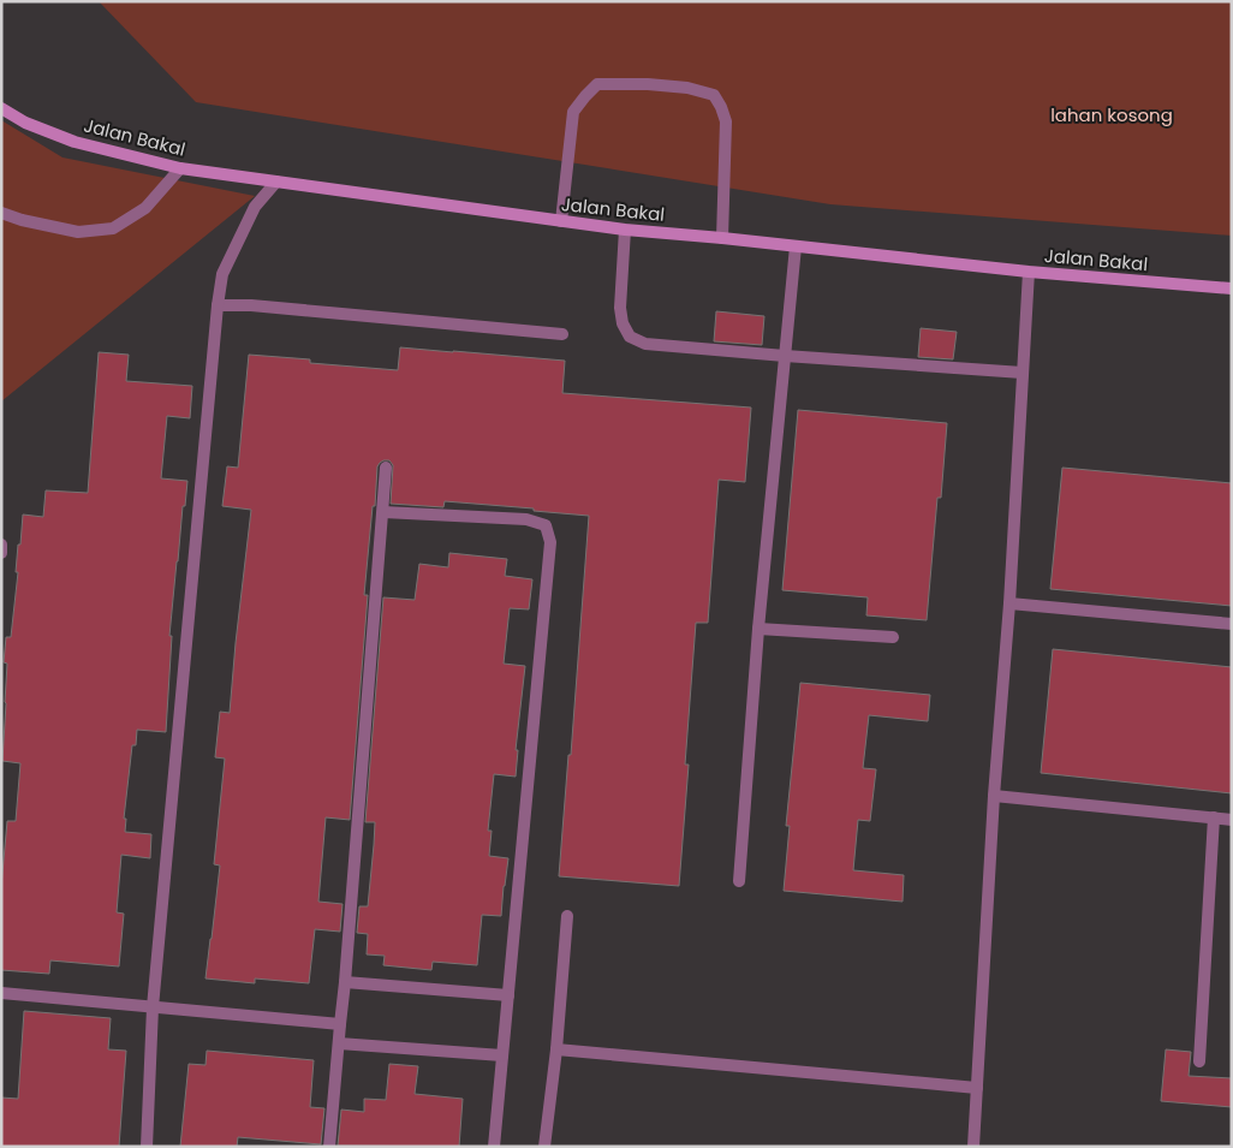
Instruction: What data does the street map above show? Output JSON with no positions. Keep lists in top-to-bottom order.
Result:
{
  "streets": {
    "street": ["Jalan Bakal"]
  },
  "parks": ["lahan kosong"]
}
